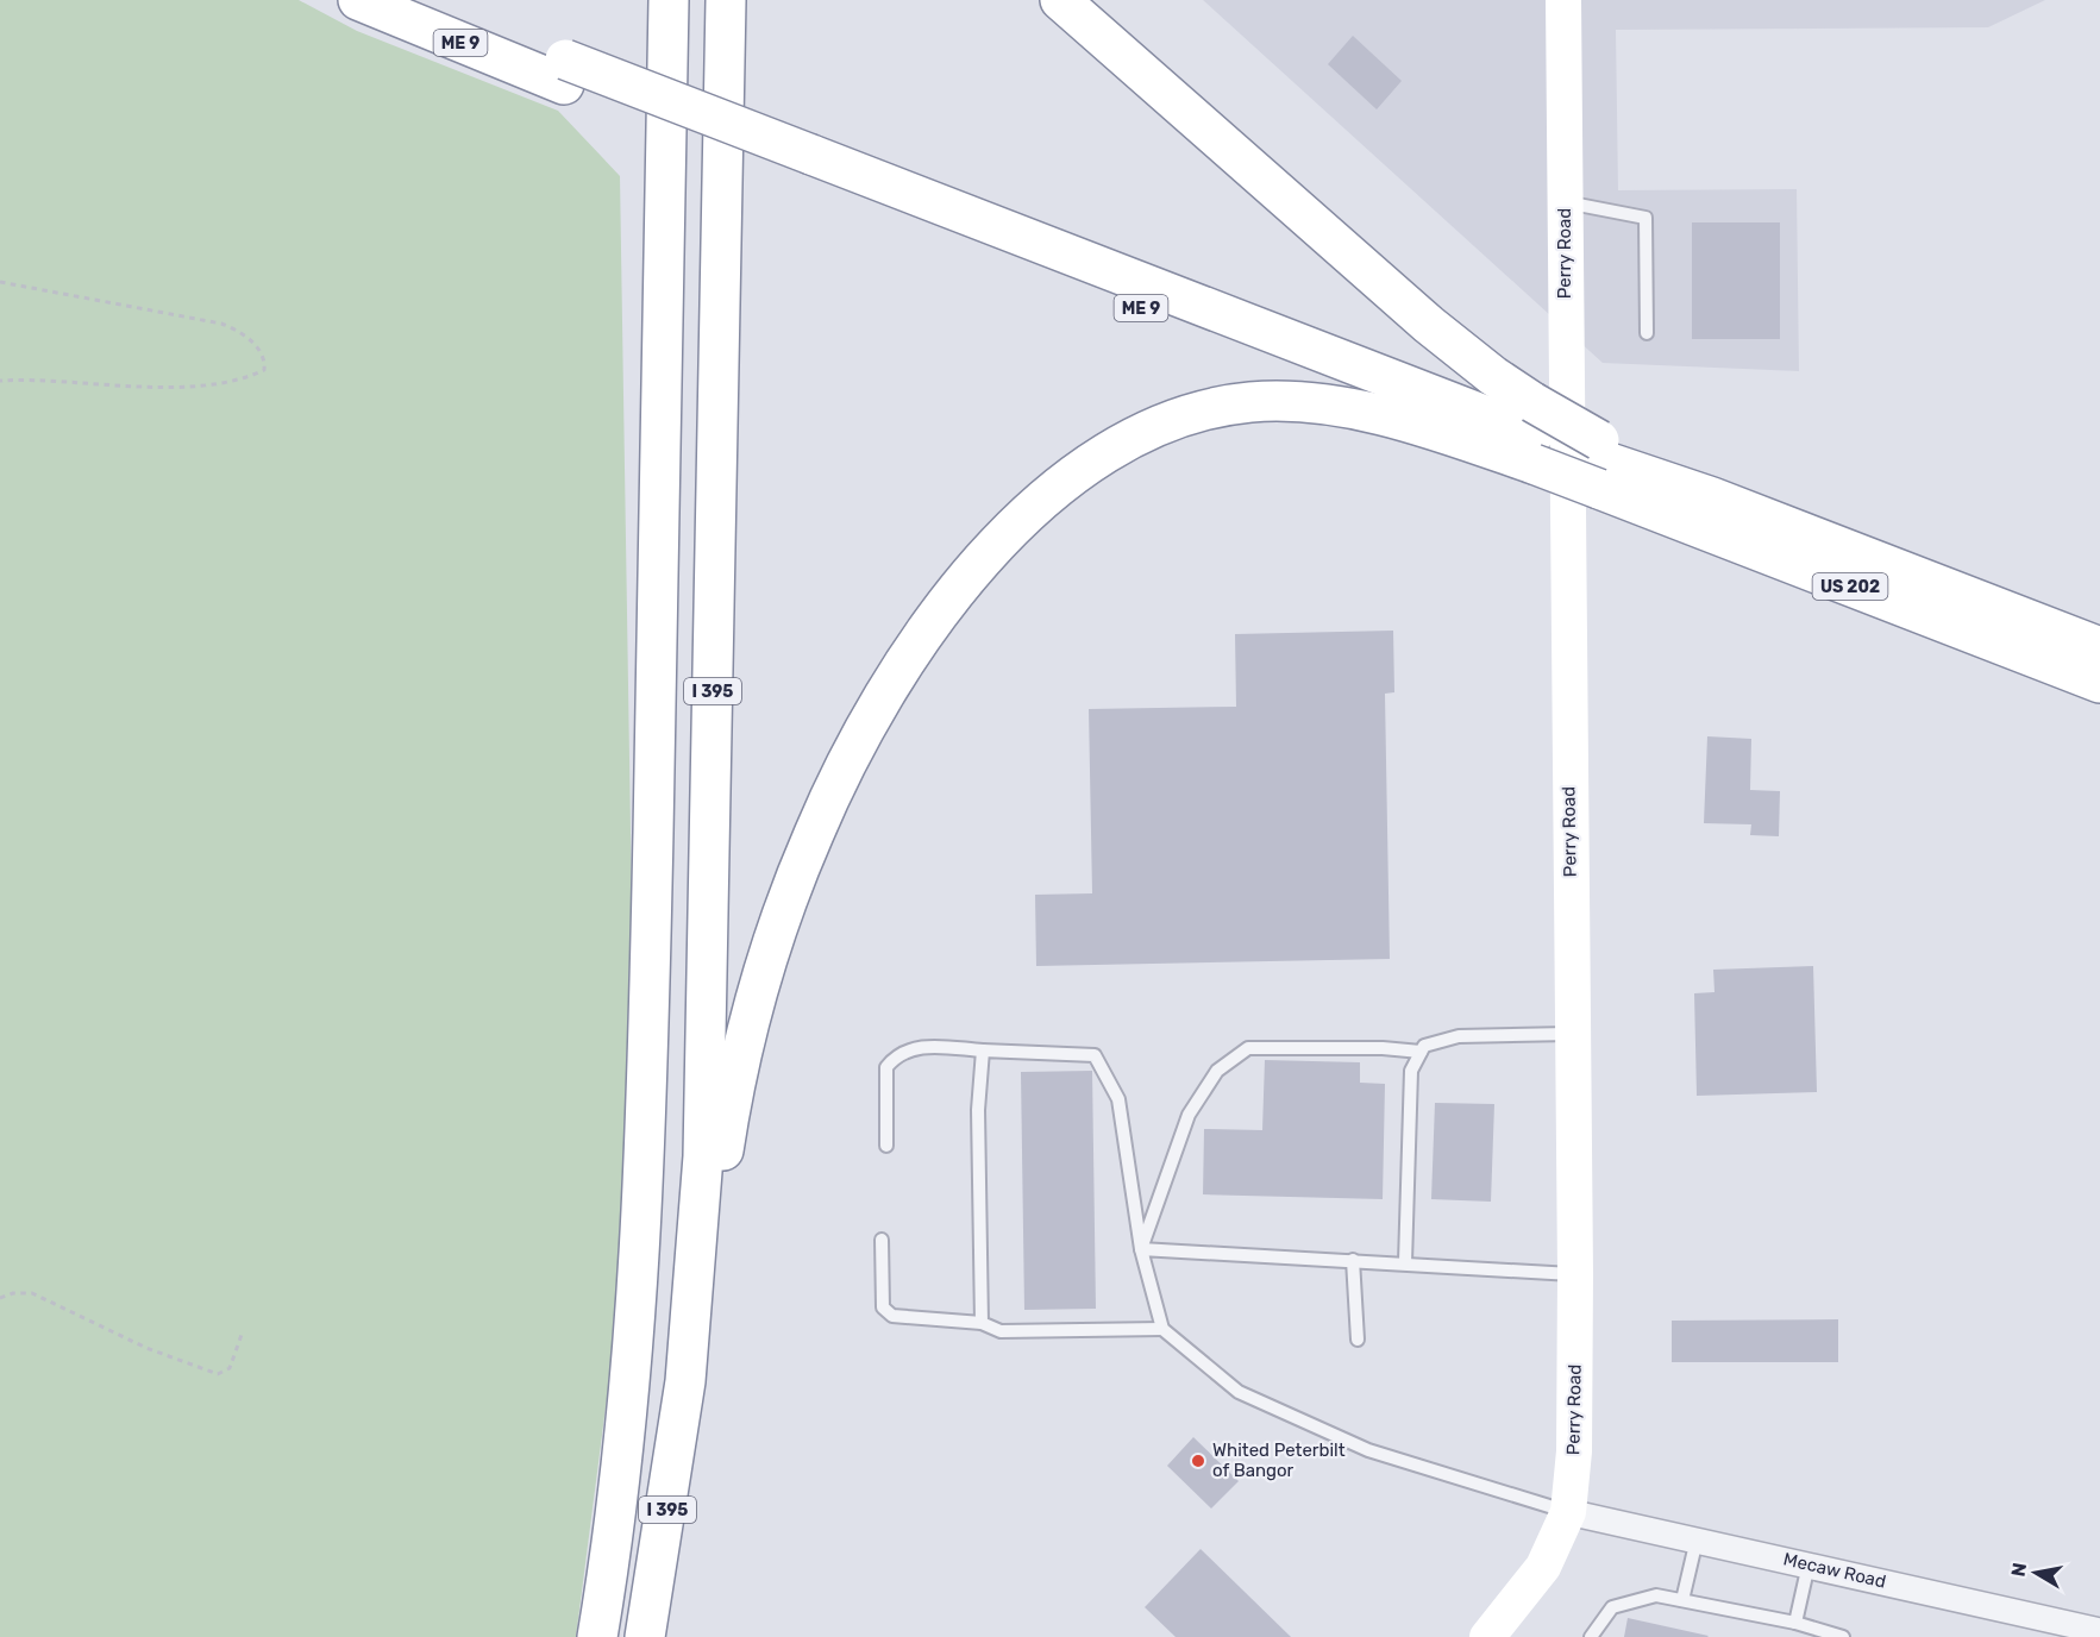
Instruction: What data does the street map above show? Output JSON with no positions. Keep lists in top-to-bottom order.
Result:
{
  "streets": {
    "highway": ["ME 9", "US 202", "I 395"],
    "street": ["Perry Road", "Mecaw Road"]
  },
  "crossings": [
    ["ME 9", "US 202"],
    ["Perry Road", "Mecaw Road"]
  ],
  "places": ["Whited Peterbilt of Bangor"],
  "north": "left"
}
